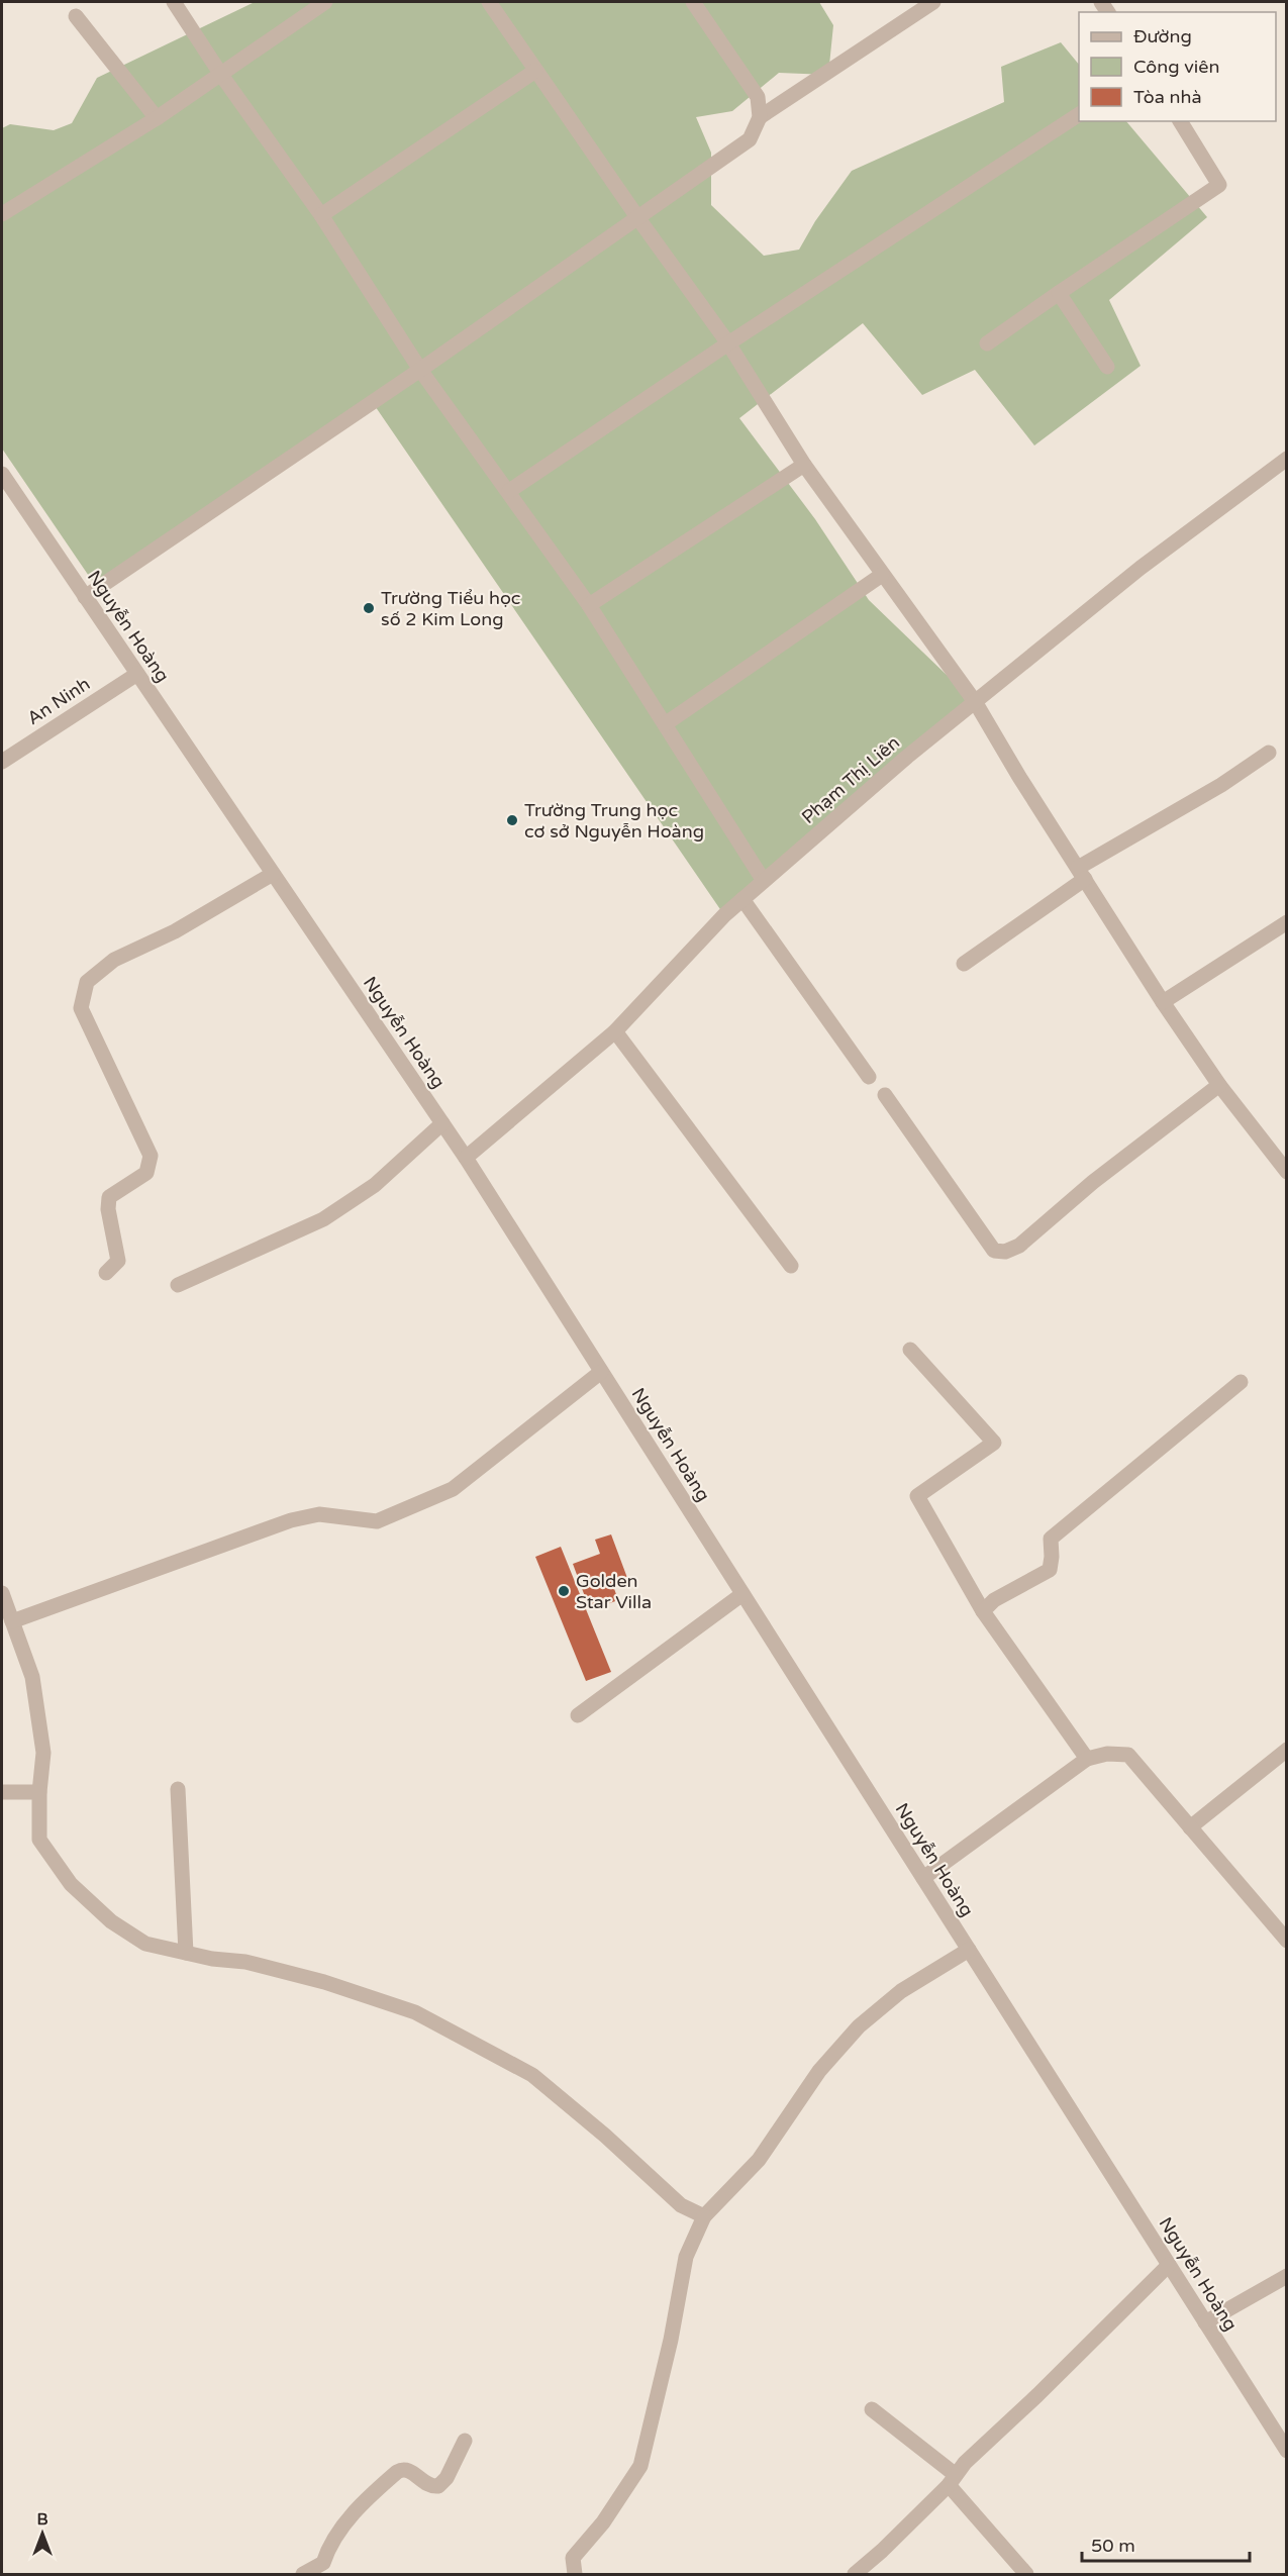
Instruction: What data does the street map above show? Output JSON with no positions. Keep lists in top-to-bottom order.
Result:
{
  "streets": {
    "street": ["Nguyễn Hoàng", "An Ninh", "Phạm Thị Liên"]
  },
  "crossings": [
    ["Nguyễn Hoàng", "An Ninh"],
    ["Nguyễn Hoàng", "Phạm Thị Liên"]
  ],
  "places": ["Trường Tiểu học số 2 Kim Long", "Trường Trung học cơ sở Nguyễn Hoàng", "Golden Star Villa"],
  "legend": ["Đường", "Công viên", "Tòa nhà"],
  "scale_bar": "50 m",
  "north": "top"
}
